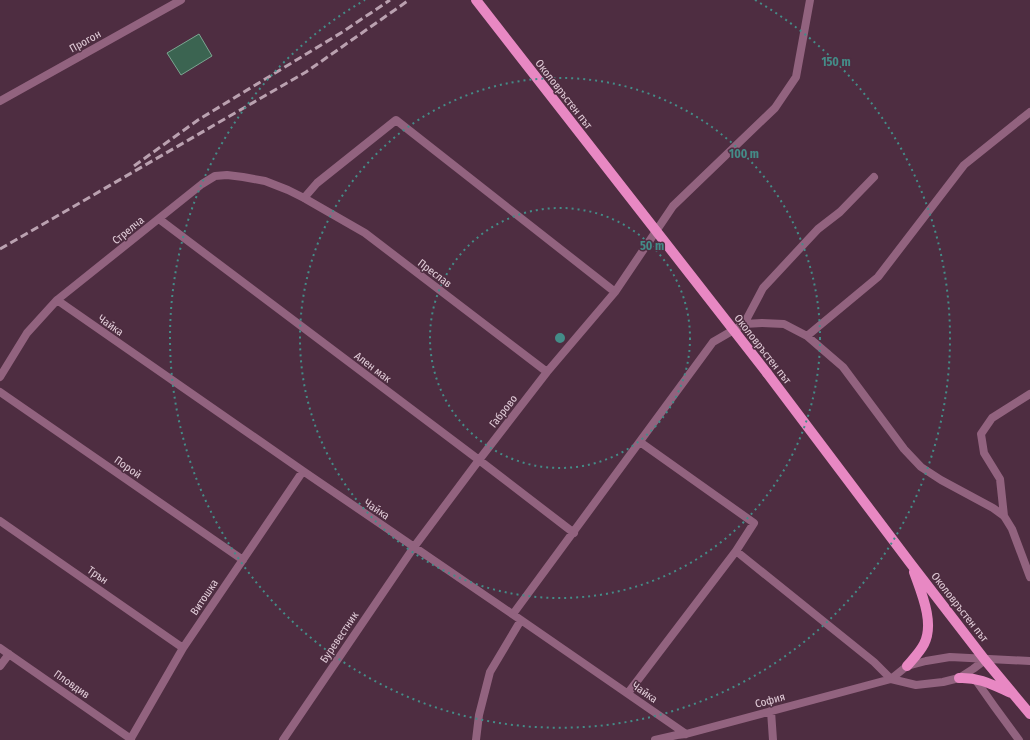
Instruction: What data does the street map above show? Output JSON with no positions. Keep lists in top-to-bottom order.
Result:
{
  "streets": {
    "main road": ["Околовръстен път"],
    "street": [
      "Прогон",
      "Стрелча",
      "Преслав",
      "Чайка",
      "Ален мак",
      "Габрово",
      "Порой",
      "Трън",
      "Витошка",
      "Буревестник",
      "Пловдив",
      "София"
    ]
  },
  "crossings": [
    ["Стрелча", "Преслав"],
    ["Стрелча", "Чайка"],
    ["Стрелча", "Ален мак"],
    ["Преслав", "Габрово"],
    ["Чайка", "Габрово"],
    ["Чайка", "Витошка"],
    ["Чайка", "Буревестник"],
    ["Чайка", "София"],
    ["Ален мак", "Габрово"],
    ["Габрово", "Буревестник"],
    ["Порой", "Витошка"],
    ["Трън", "Витошка"],
    ["Витошка", "Пловдив"]
  ],
  "rings": ["150 m", "100 m", "50 m"]
}
